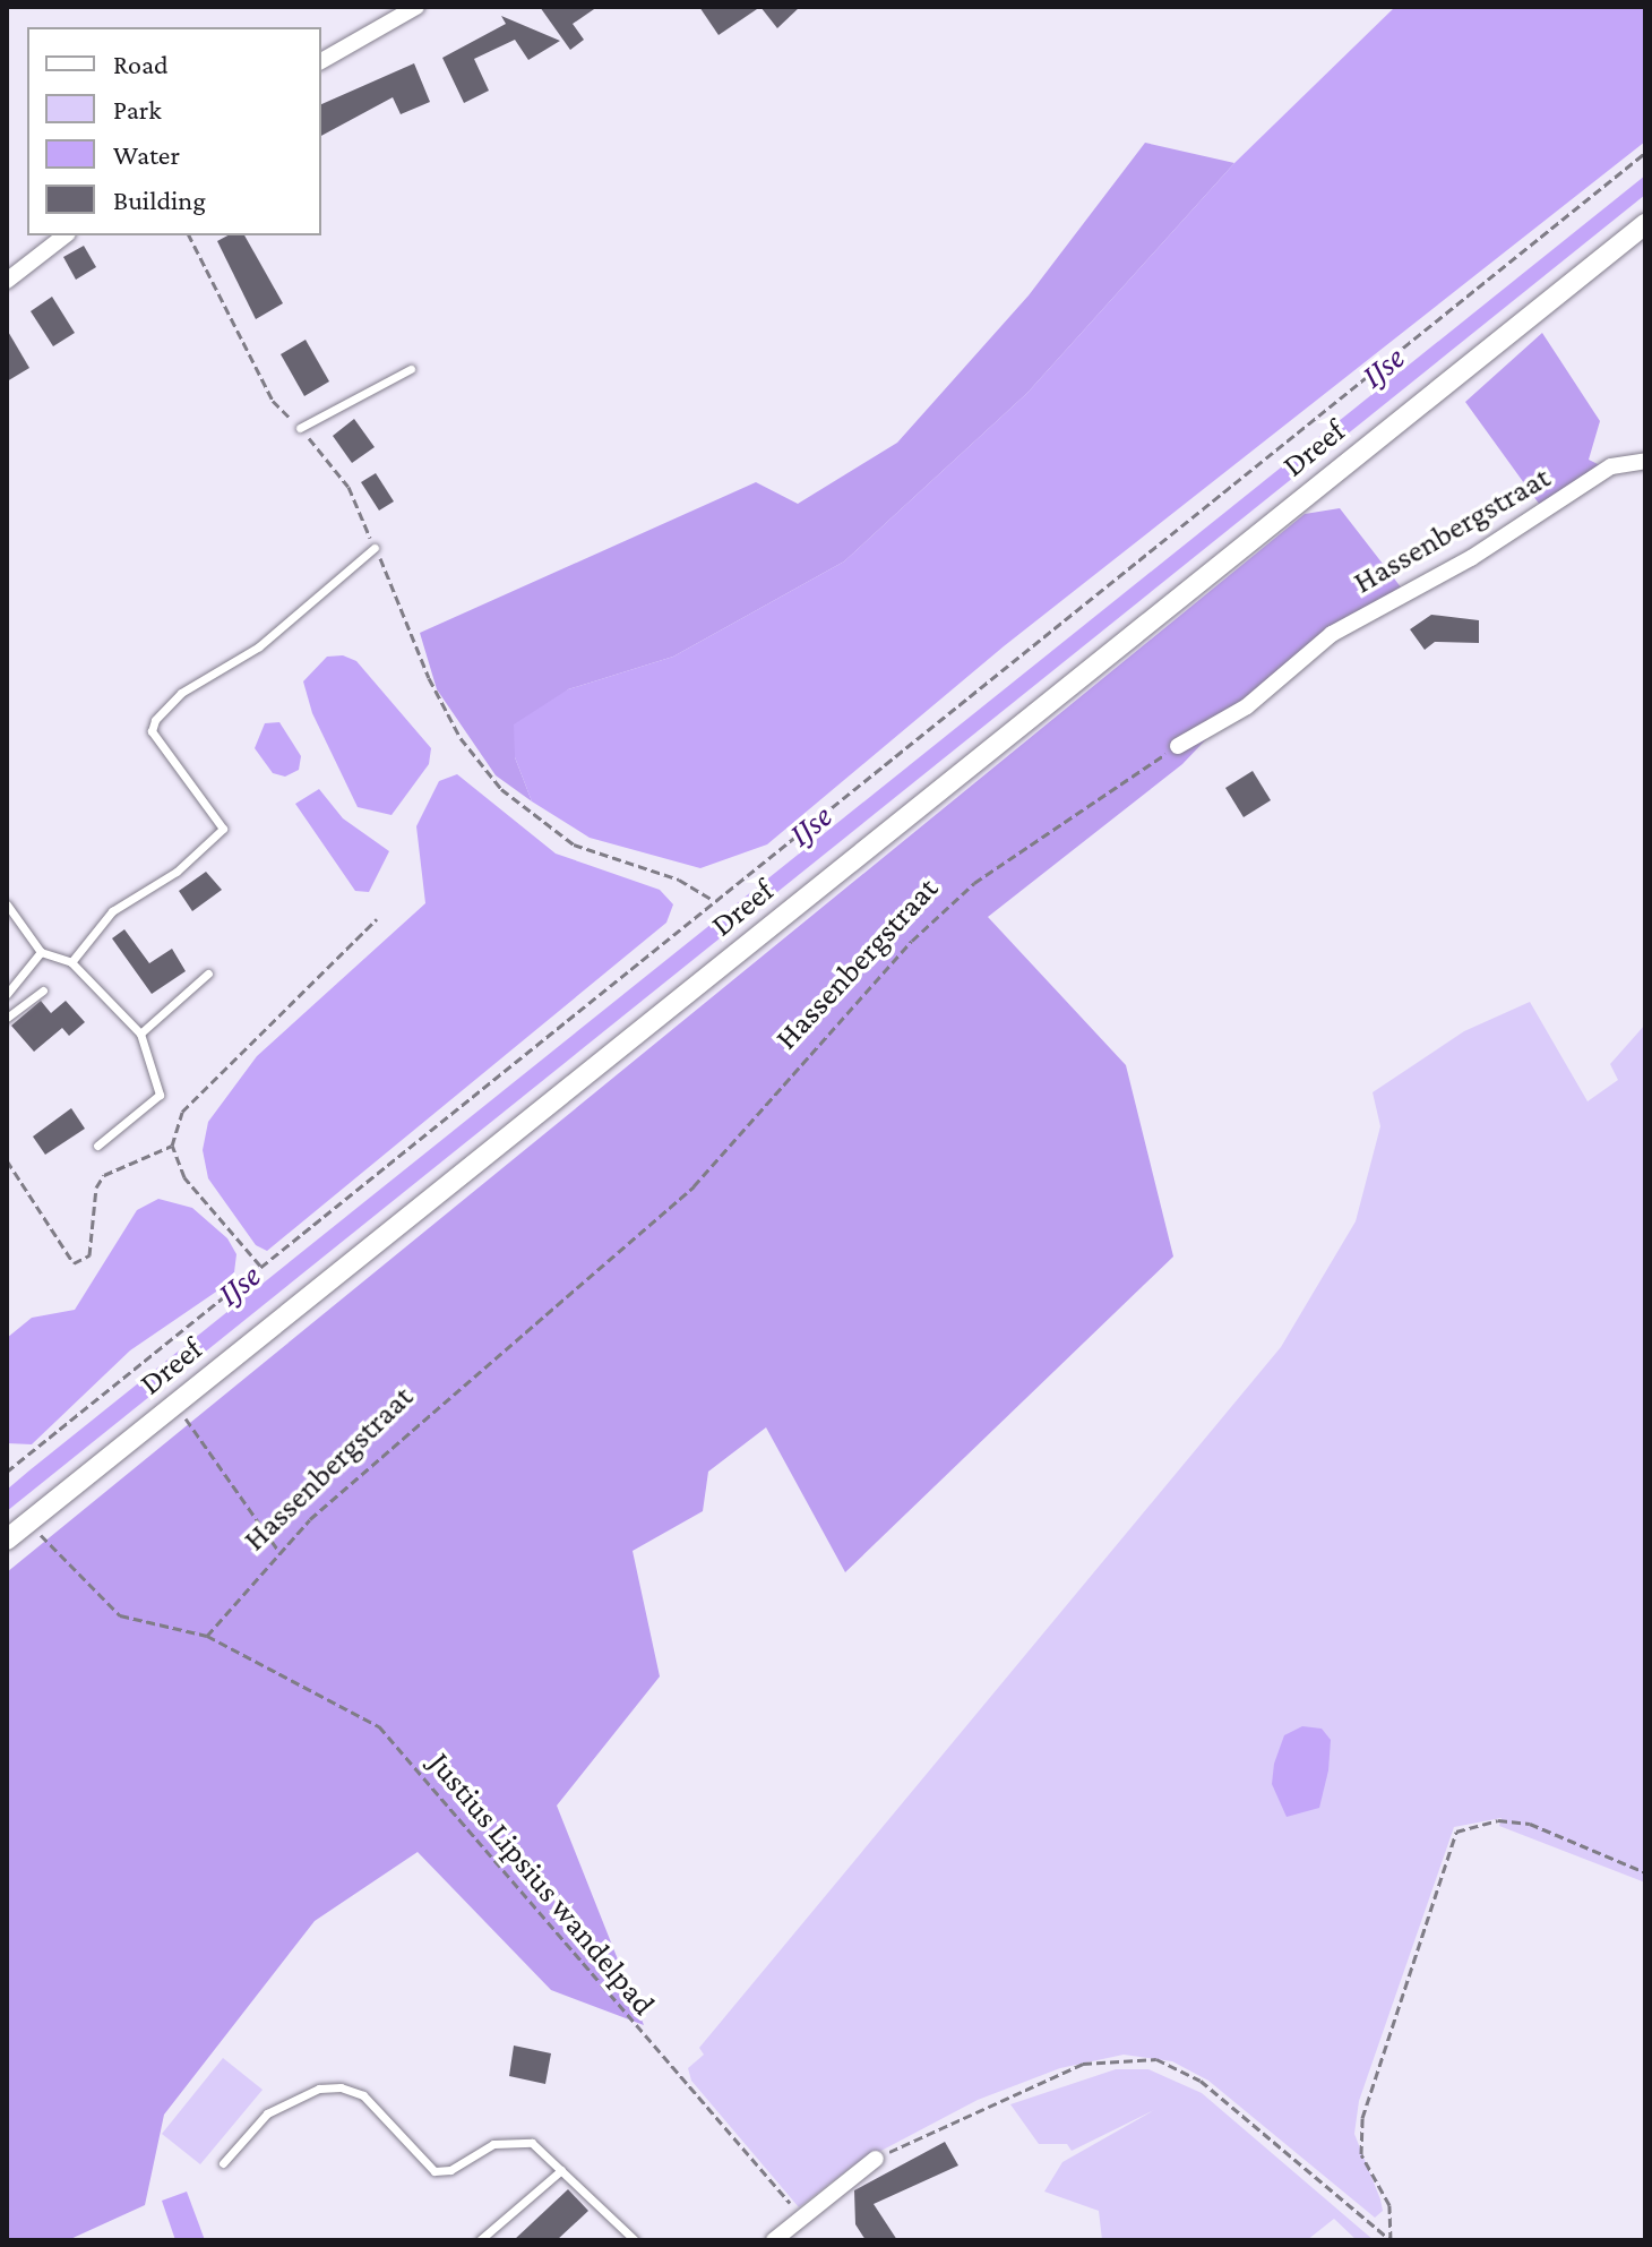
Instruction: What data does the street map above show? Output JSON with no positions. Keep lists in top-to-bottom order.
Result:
{
  "streets": {
    "main road": ["Dreef"],
    "street": ["Hassenbergstraat"],
    "path": ["Justius Lipsius wandelpad"]
  },
  "crossings": [
    ["Dreef", "Justius Lipsius wandelpad"],
    ["Hassenbergstraat", "Justius Lipsius wandelpad"]
  ],
  "water": ["IJse"],
  "legend": [
    "Road",
    "Park",
    "Water",
    "Building"
  ]
}
